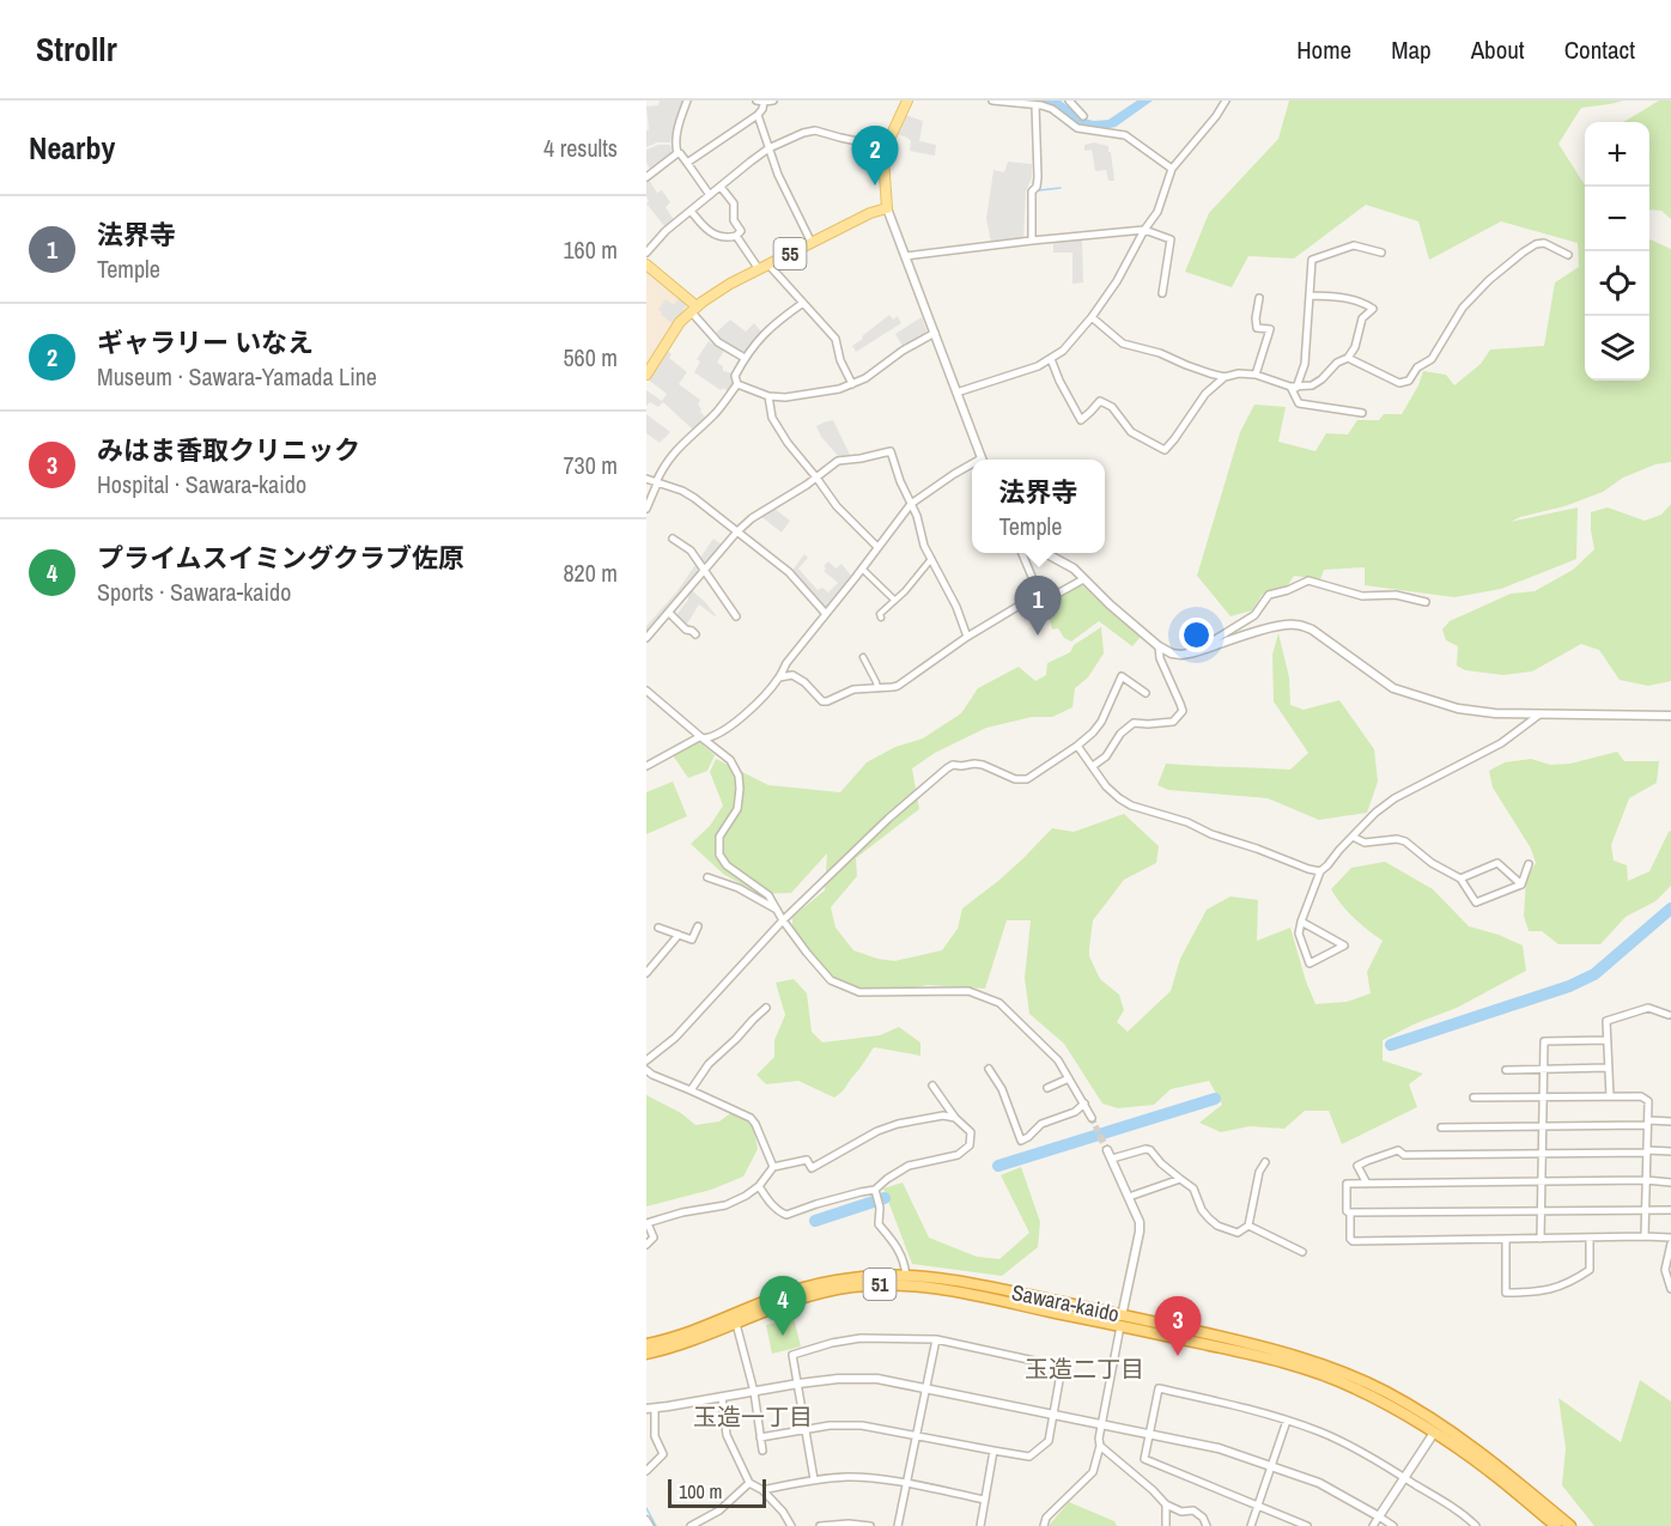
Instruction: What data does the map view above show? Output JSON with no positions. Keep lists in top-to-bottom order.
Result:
{
  "streets": {
    "highway": ["51", "Sawara-kaido"],
    "main road": ["55"]
  },
  "districts": ["玉造二丁目", "玉造一丁目"],
  "scale_bar": "100 m",
  "page": {
    "header": "Strollr",
    "nav": [
      "Home",
      "Map",
      "About",
      "Contact"
    ],
    "heading": ["Nearby", "4 results"],
    "map_buttons": ["+", "−"],
    "pins": [
      "2",
      "1",
      "4",
      "3"
    ],
    "list": [
      {
        "mark": "1",
        "name": "法界寺",
        "note": "Temple",
        "value": "160 m"
      },
      {
        "mark": "2",
        "name": "ギャラリー いなえ",
        "note": "Museum · Sawara-Yamada Line",
        "value": "560 m"
      },
      {
        "mark": "3",
        "name": "みはま香取クリニック",
        "note": "Hospital · Sawara-kaido",
        "value": "730 m"
      },
      {
        "mark": "4",
        "name": "プライムスイミングクラブ佐原",
        "note": "Sports · Sawara-kaido",
        "value": "820 m"
      }
    ],
    "popup": ["法界寺", "Temple"],
    "scale": "100 m"
  }
}
